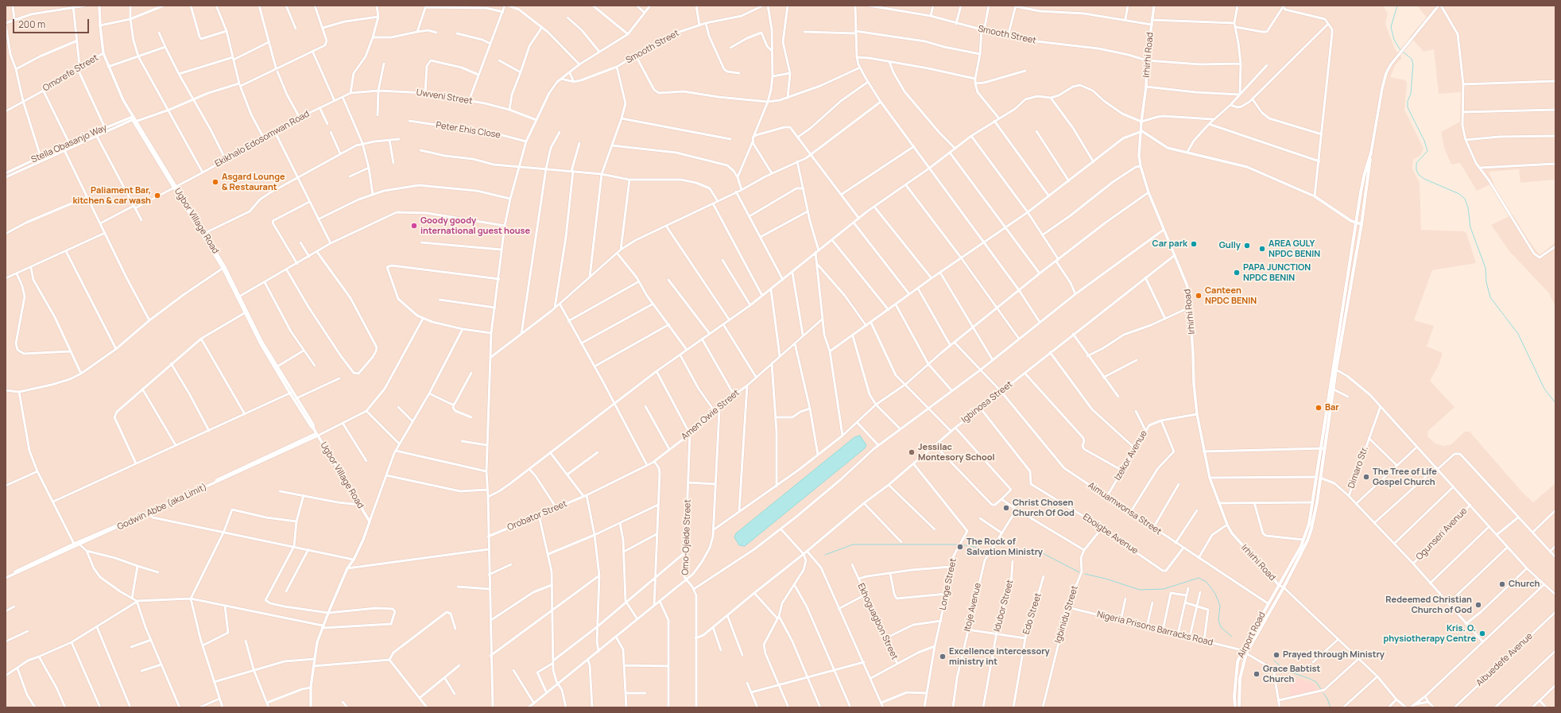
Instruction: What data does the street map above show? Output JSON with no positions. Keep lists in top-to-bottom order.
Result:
{
  "streets": {
    "main road": ["Airport Road"],
    "street": [
      "Smooth Street",
      "Irhirhi Road",
      "Omorefe Street",
      "Uwveni Street",
      "Peter Ehis Close",
      "Ekikhalo Edosomwan Road",
      "Stella Obasanjo Way",
      "Ugbor Village Road",
      "Igbinosa Street",
      "Amen Owie Street",
      "Izekor Avenue",
      "Dimaro Str.",
      "Godwin Abbe (aka Limit)",
      "Aimuamwonsa Street",
      "Orobator Street",
      "Eboigbe Avenue",
      "Ogunseri Avenue",
      "Omo-Ojeide Street",
      "Longe Street",
      "Idubor Street",
      "Itoje Avenue",
      "Edo Street",
      "Igbinidu Street",
      "Ekhoguagbon Street",
      "Nigeria Prisons Barracks Road",
      "Aibuedefe Avenue"
    ]
  },
  "crossings": [
    ["Smooth Street", "Irhirhi Road"],
    ["Irhirhi Road", "Igbinosa Street"],
    ["Irhirhi Road", "Izekor Avenue"],
    ["Irhirhi Road", "Airport Road"],
    ["Omorefe Street", "Ugbor Village Road"],
    ["Uwveni Street", "Ekikhalo Edosomwan Road"],
    ["Ekikhalo Edosomwan Road", "Ugbor Village Road"],
    ["Stella Obasanjo Way", "Ugbor Village Road"],
    ["Ugbor Village Road", "Godwin Abbe (aka Limit)"],
    ["Igbinosa Street", "Aimuamwonsa Street"],
    ["Igbinosa Street", "Eboigbe Avenue"],
    ["Igbinosa Street", "Longe Street"],
    ["Amen Owie Street", "Orobator Street"],
    ["Amen Owie Street", "Omo-Ojeide Street"],
    ["Izekor Avenue", "Aimuamwonsa Street"],
    ["Aimuamwonsa Street", "Eboigbe Avenue"],
    ["Aimuamwonsa Street", "Airport Road"],
    ["Eboigbe Avenue", "Igbinidu Street"],
    ["Longe Street", "Ekhoguagbon Street"],
    ["Igbinidu Street", "Nigeria Prisons Barracks Road"],
    ["Nigeria Prisons Barracks Road", "Airport Road"]
  ],
  "places": [
    "Asgard Lounge & Restaurant",
    "Paliament Bar, kitchen & car wash",
    "Goody goody international guest house",
    "Car park",
    "Gully",
    "AREA GULY NPDC BENIN",
    "PAPA JUNCTION NPDC BENIN",
    "Canteen NPDC BENIN",
    "Bar",
    "Jessilac Montesory School",
    "The Tree of Life Gospel Church",
    "Christ Chosen Church Of God",
    "The Rock of Salvation Ministry",
    "Church",
    "Redeemed Christian Church of God",
    "Kris. O. physiotherapy Centre",
    "Prayed through Ministry",
    "Excellence intercessory ministry int",
    "Grace Babtist Church"
  ],
  "scale_bar": "200 m"
}
